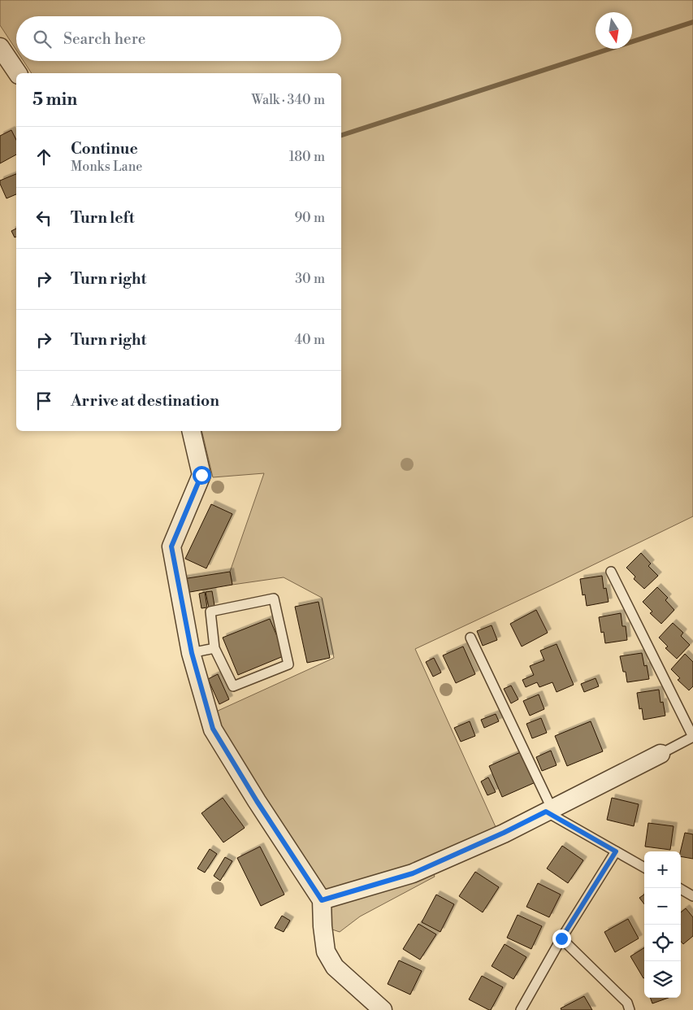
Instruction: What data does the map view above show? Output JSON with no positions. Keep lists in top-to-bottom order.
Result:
{
  "north": "bottom",
  "page": {
    "search": "Search here",
    "heading": ["5 min", "Walk · 340 m"],
    "list": [
      ["Continue", "Monks Lane", "180 m"],
      ["Turn left", "90 m"],
      ["Turn right", "30 m"],
      ["Turn right", "40 m"],
      "Arrive at destination"
    ],
    "map_buttons": ["+", "−"]
  }
}
